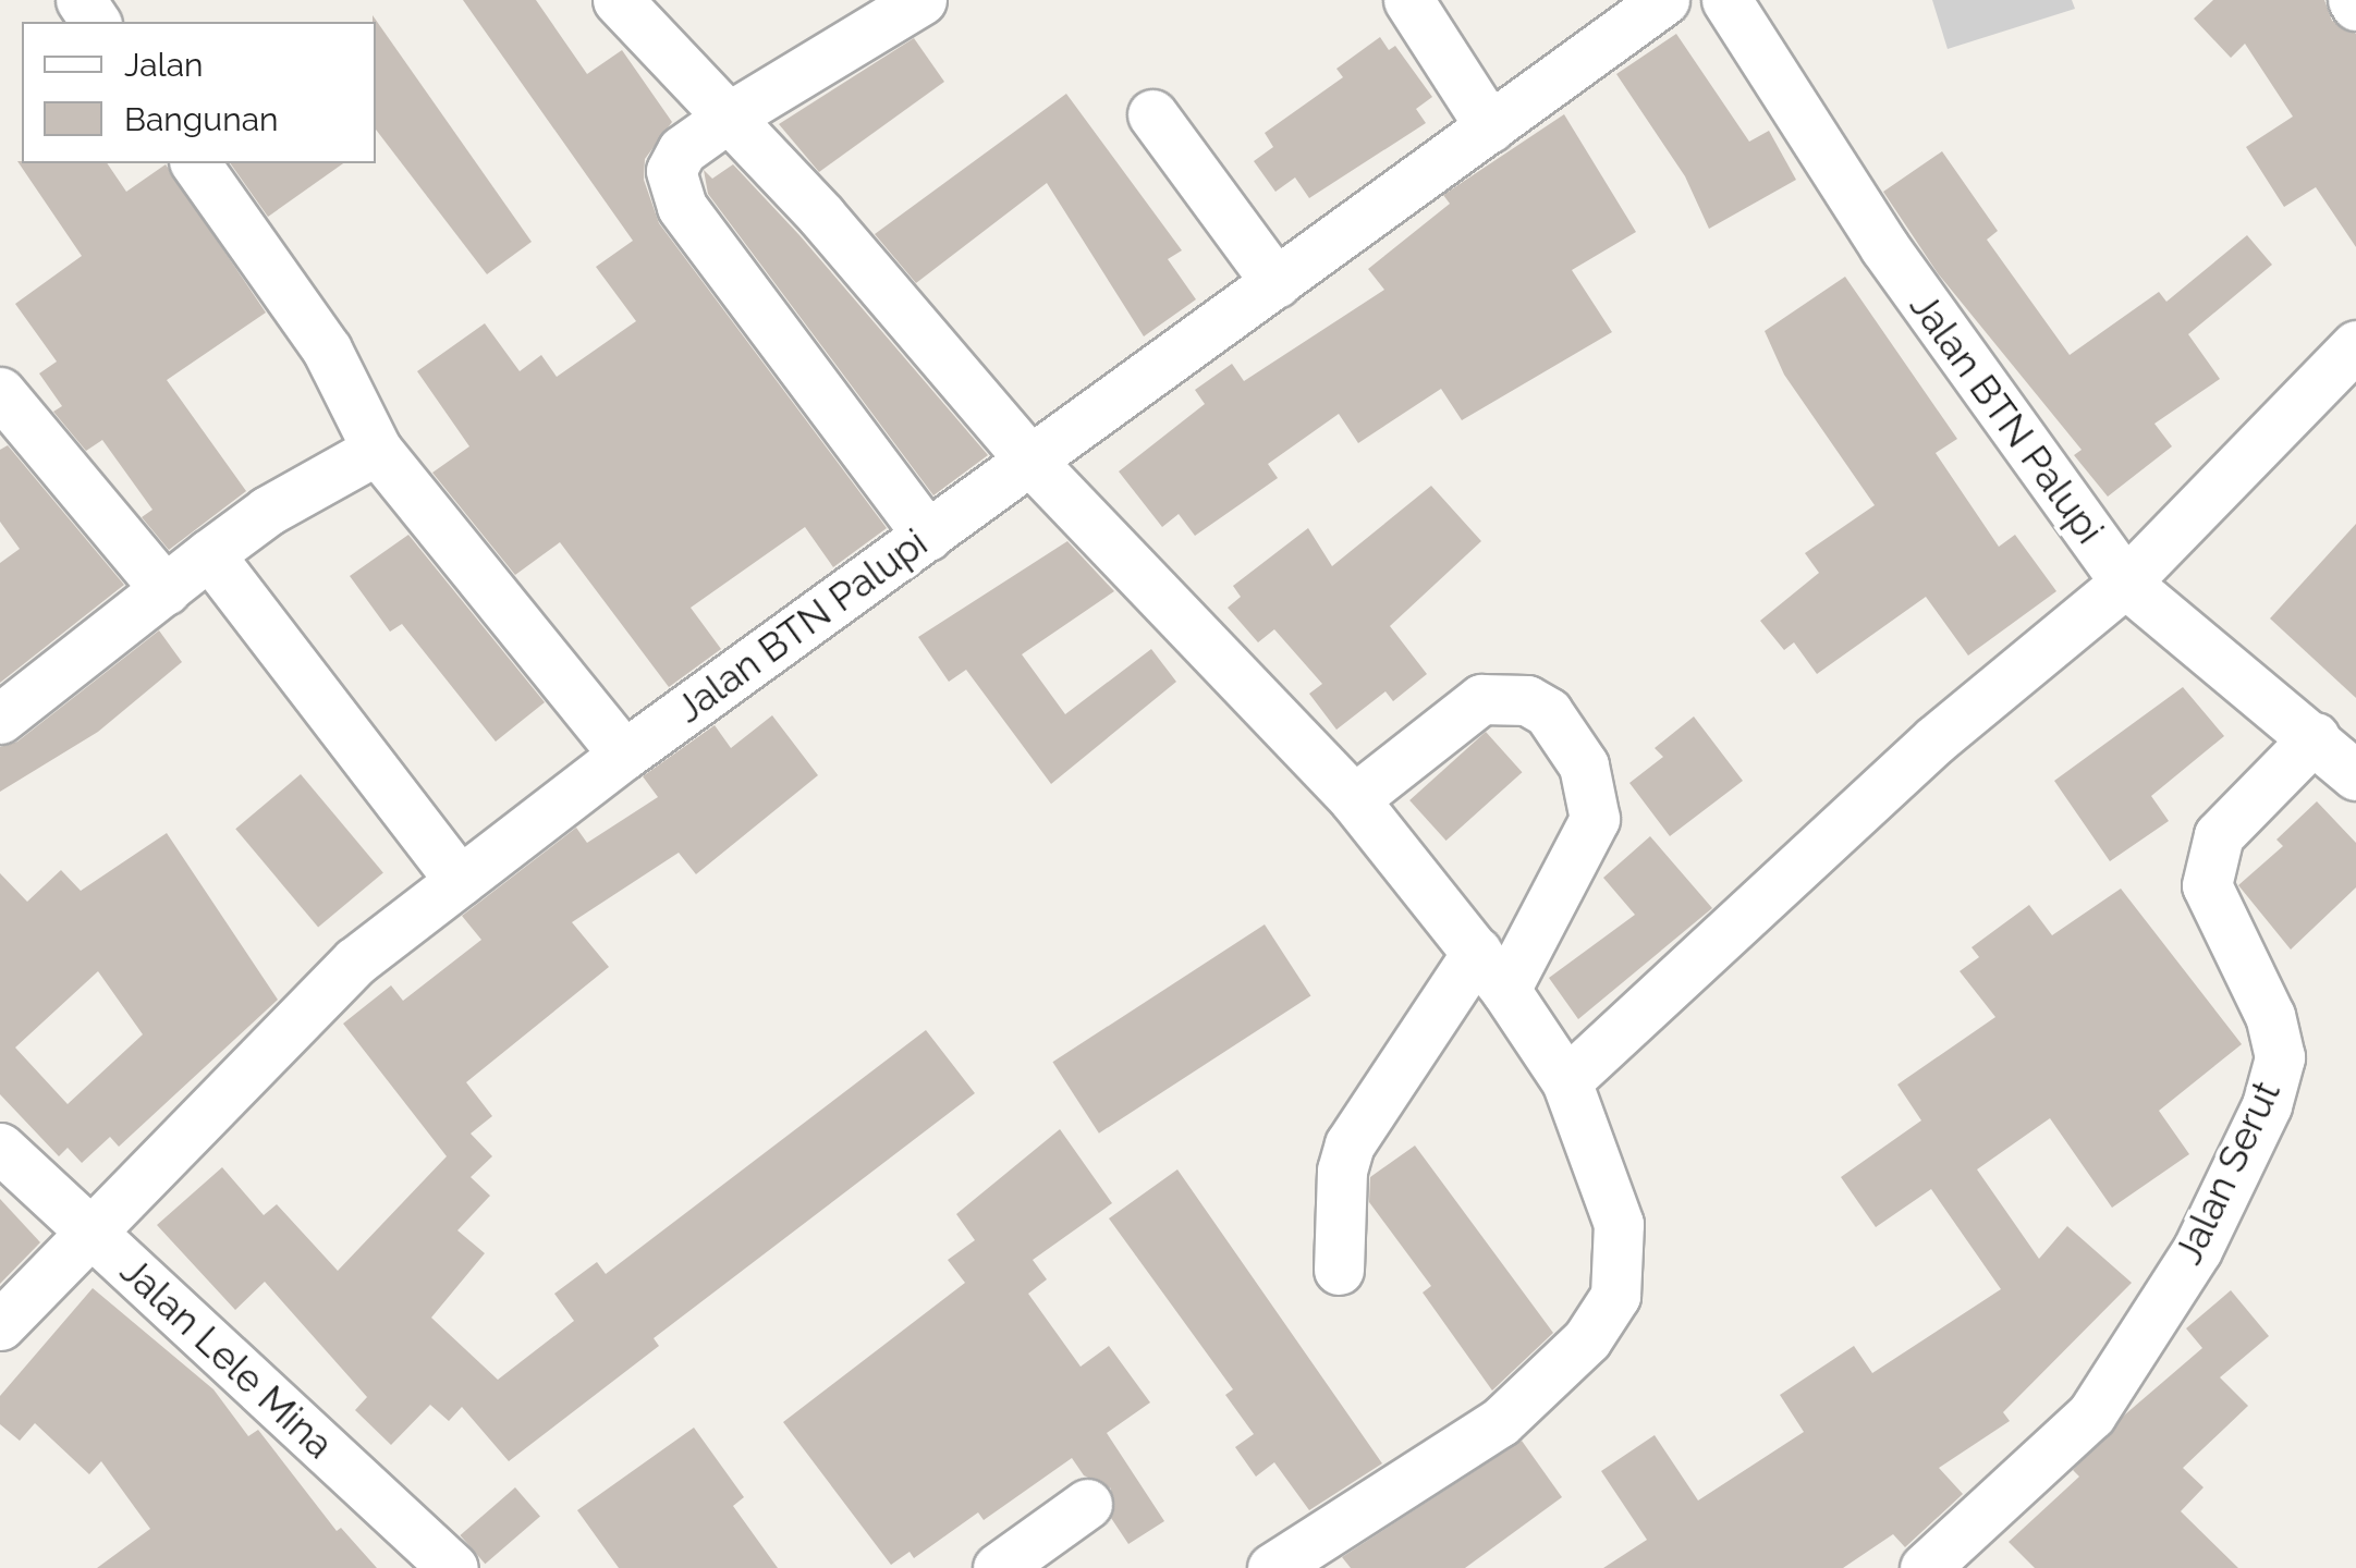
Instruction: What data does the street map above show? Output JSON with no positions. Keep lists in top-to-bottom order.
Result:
{
  "streets": {
    "street": ["Jalan BTN Palupi", "Jalan Serut", "Jalan Lele Mina"]
  },
  "crossings": [
    ["Jalan BTN Palupi", "Jalan Serut"],
    ["Jalan BTN Palupi", "Jalan Lele Mina"]
  ],
  "legend": ["Jalan", "Bangunan"]
}
